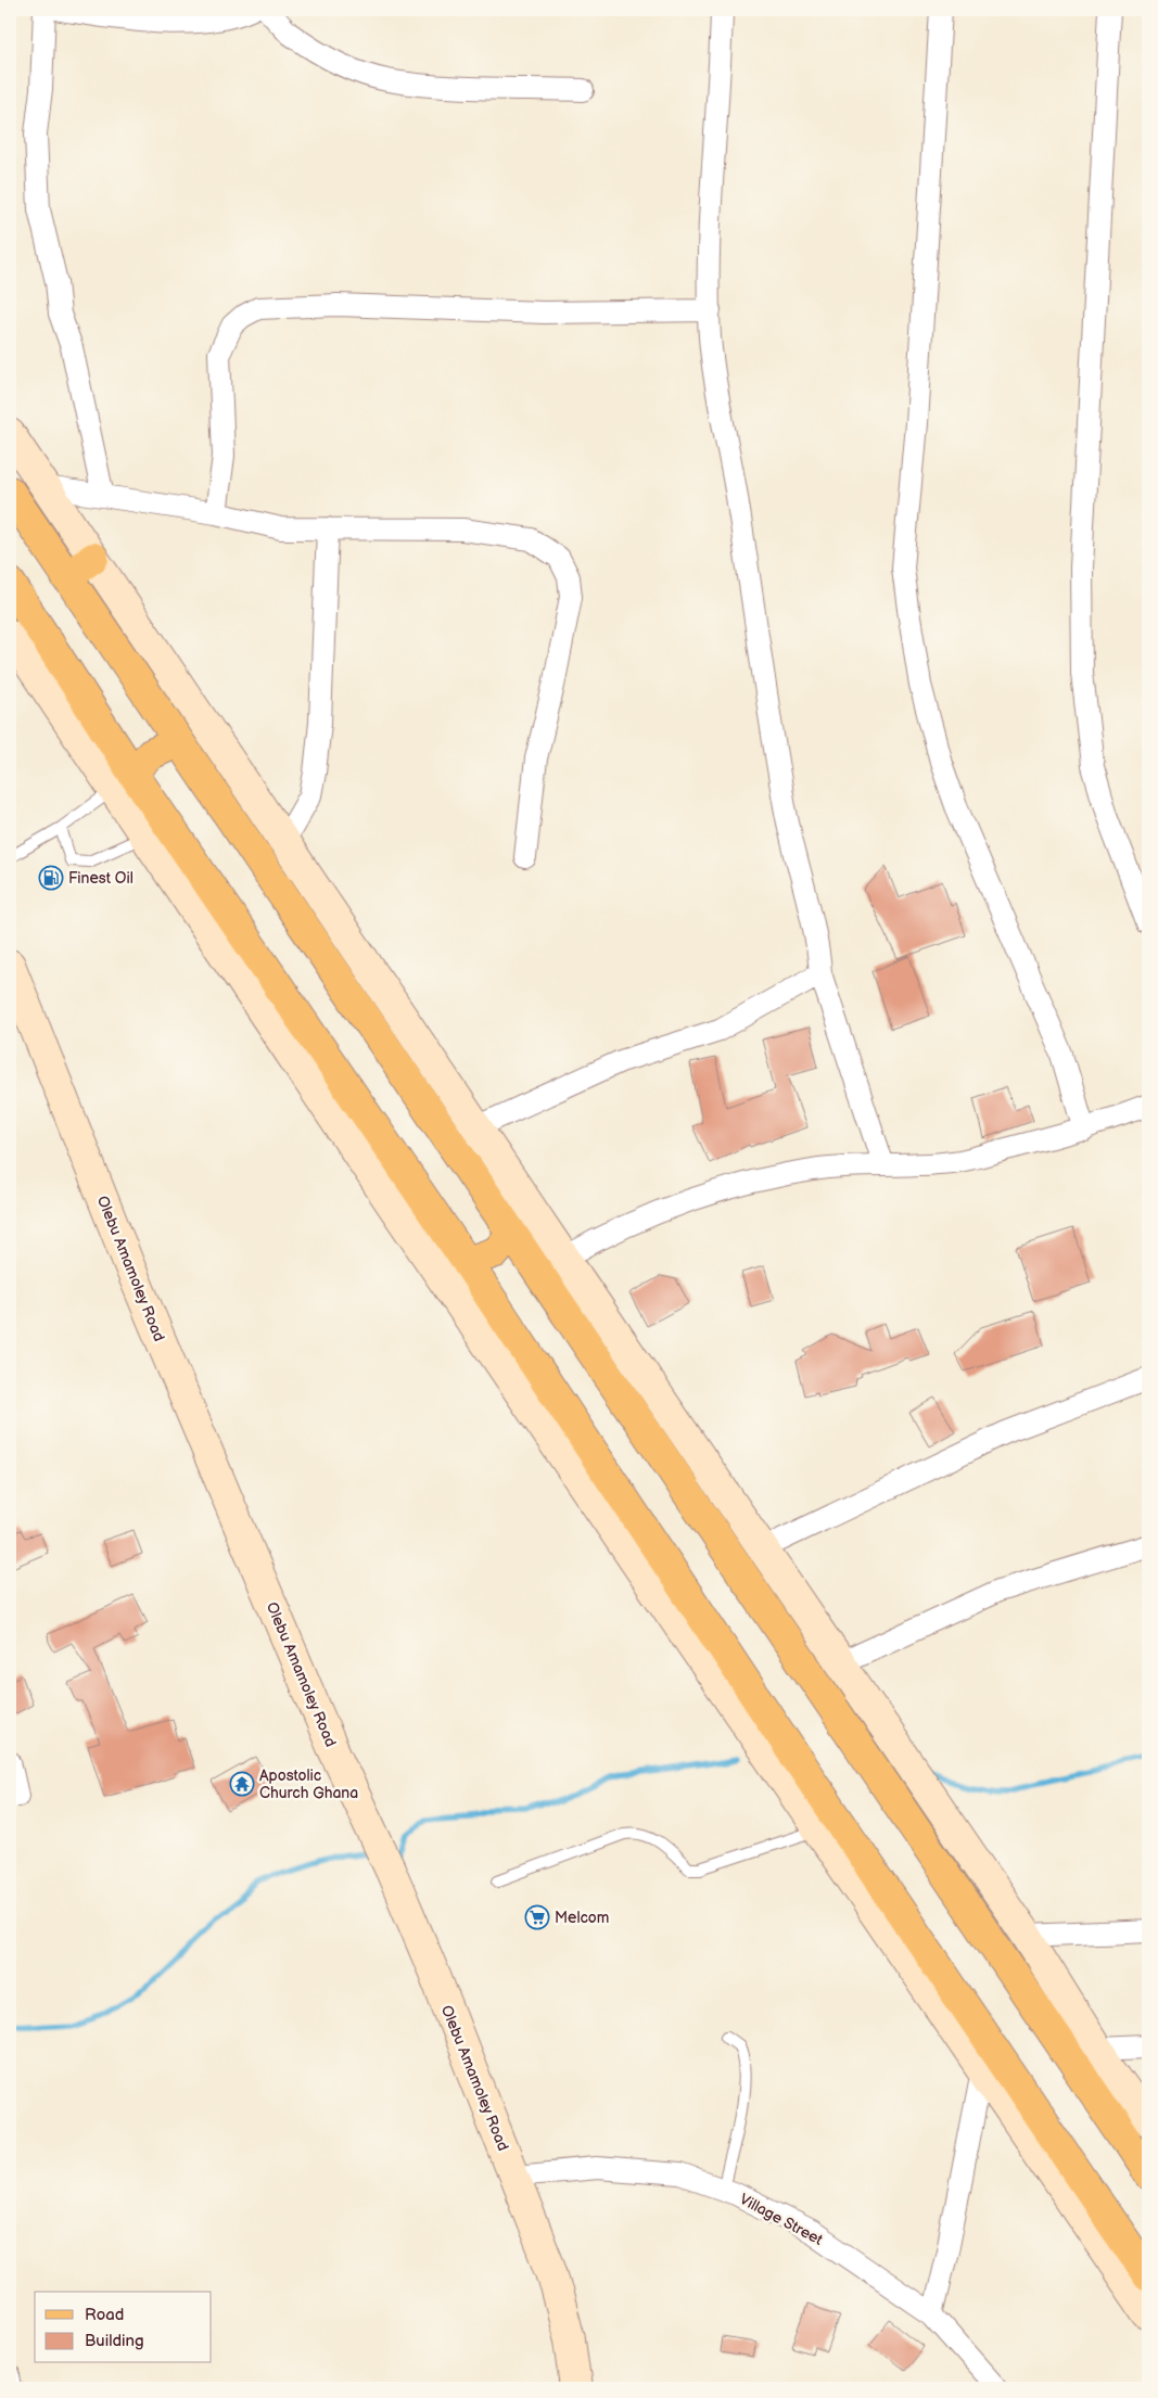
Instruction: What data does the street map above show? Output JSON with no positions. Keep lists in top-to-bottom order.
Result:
{
  "streets": {
    "street": ["Olebu Amamoley Road", "Village Street"]
  },
  "crossings": [
    ["Olebu Amamoley Road", "Village Street"]
  ],
  "places": {
    "fuel station": ["Finest Oil"],
    "temple": ["Apostolic Church Ghana"],
    "supermarket": ["Melcom"]
  },
  "legend": ["Road", "Building"]
}
